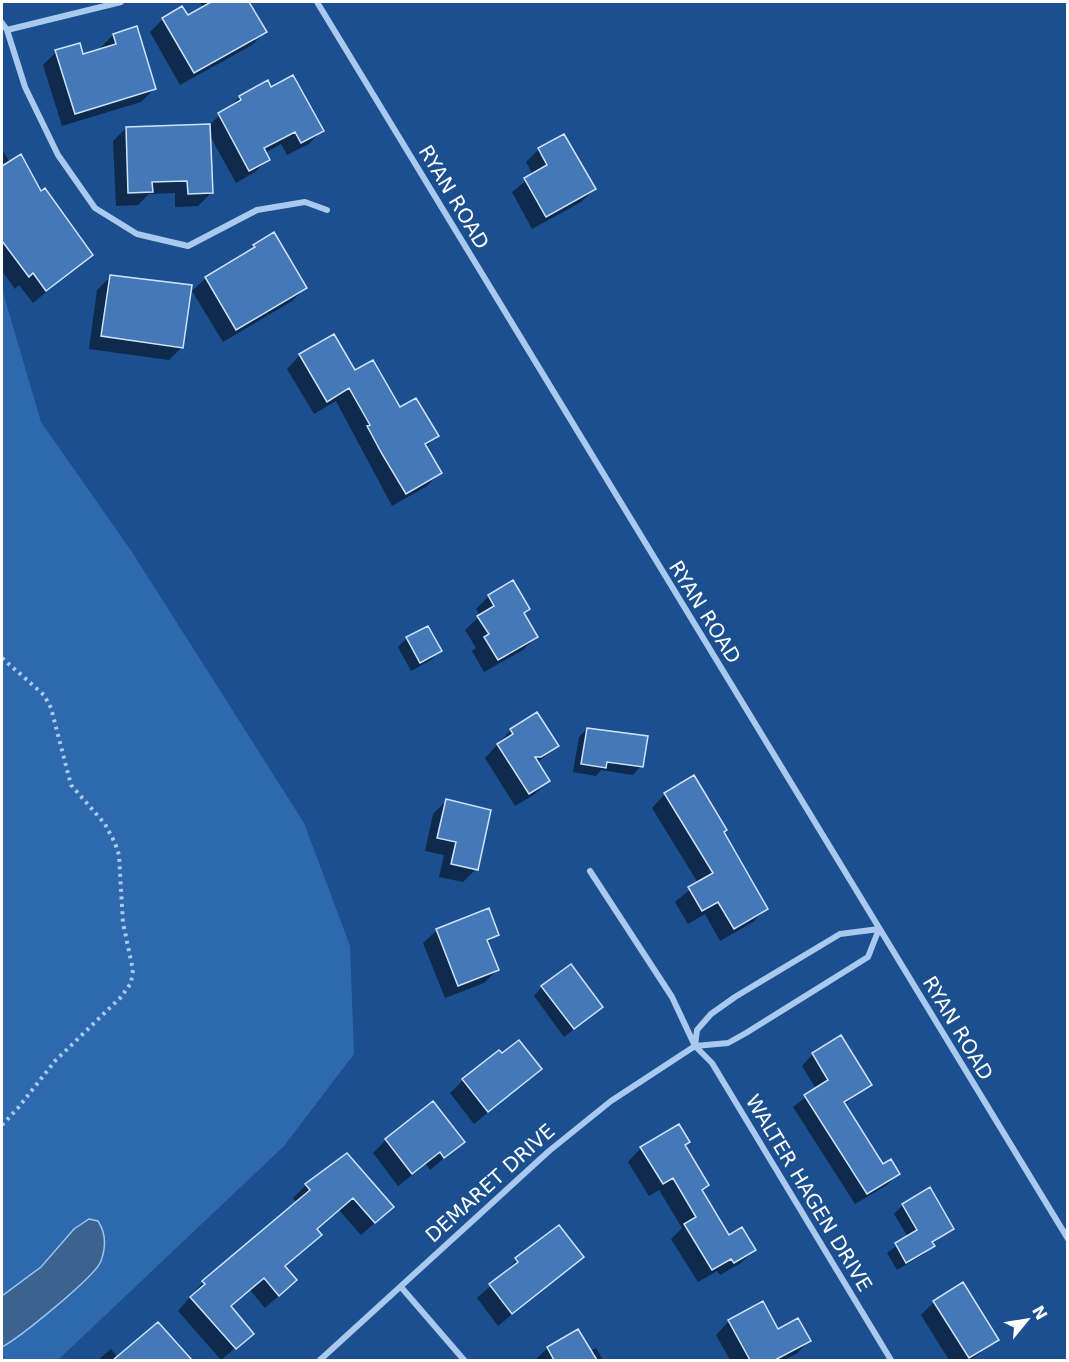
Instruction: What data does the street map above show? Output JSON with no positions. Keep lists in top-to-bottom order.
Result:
{
  "streets": {
    "street": ["RYAN ROAD", "DEMARET DRIVE", "WALTER HAGEN DRIVE"]
  },
  "crossings": [
    ["RYAN ROAD", "DEMARET DRIVE"],
    ["DEMARET DRIVE", "WALTER HAGEN DRIVE"]
  ],
  "north": "top right"
}
